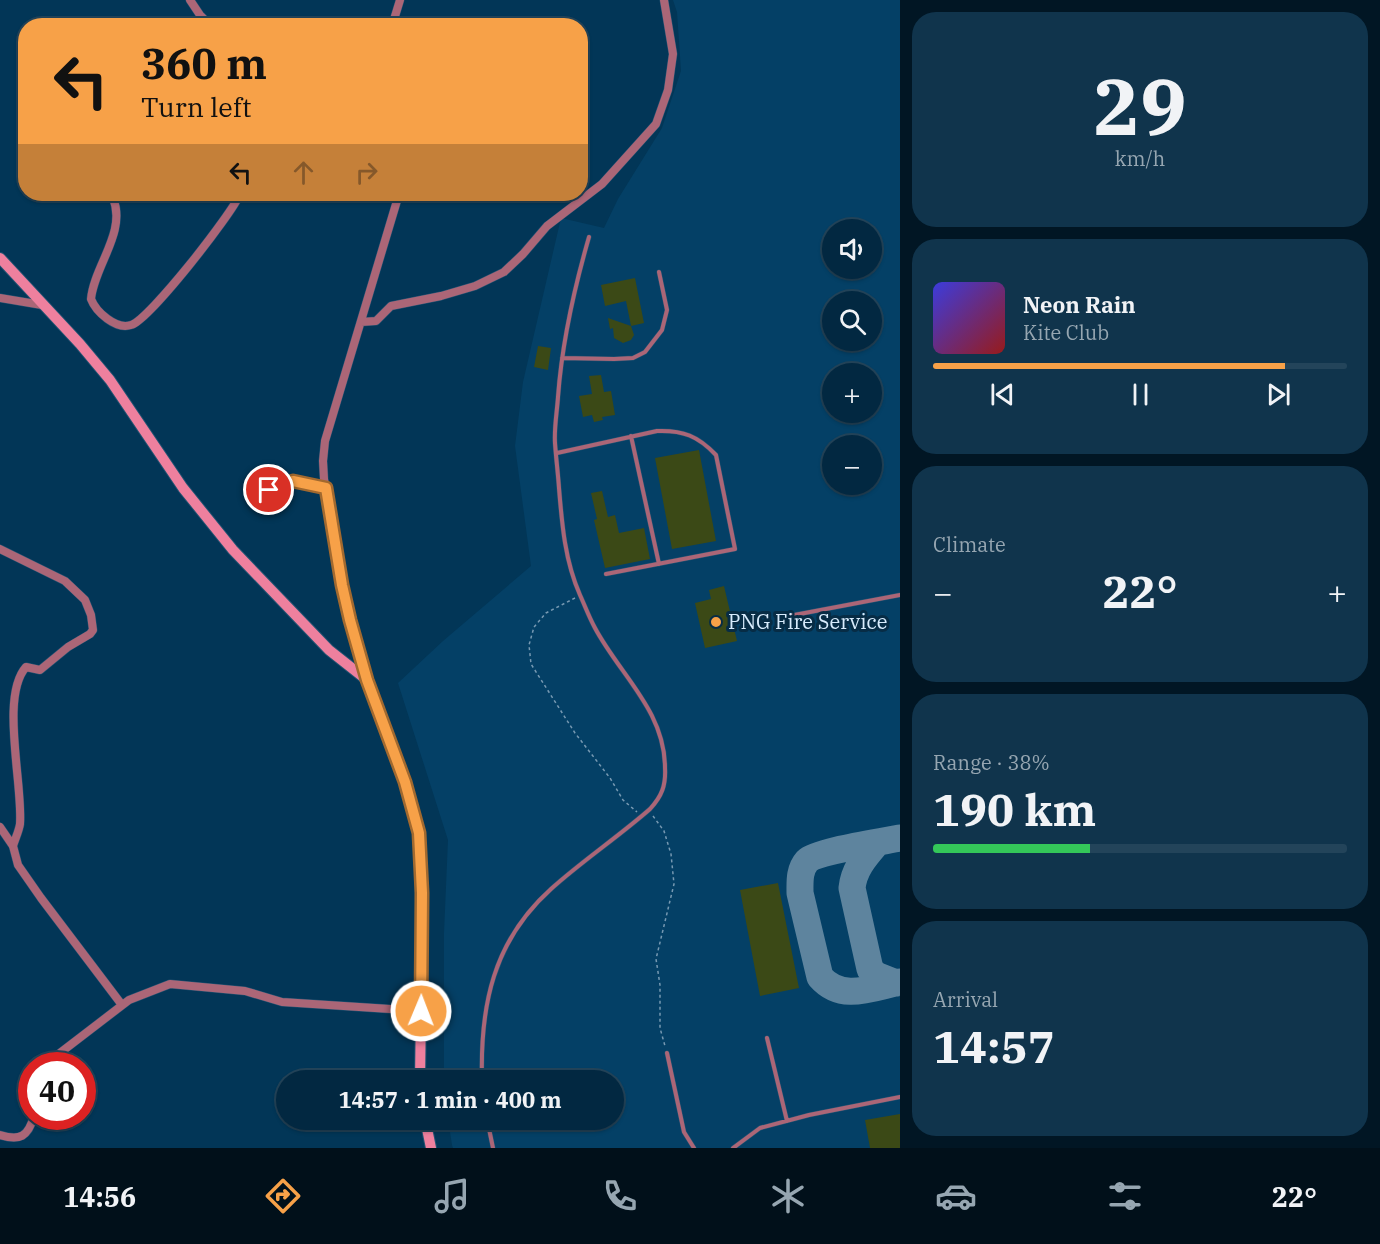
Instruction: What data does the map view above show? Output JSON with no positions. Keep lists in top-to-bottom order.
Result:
{
  "places": ["PNG Fire Service"],
  "page": {
    "tile": [
      ["29", "km/h"],
      "Climate",
      ["Range · 38%", "190 km"],
      ["Arrival", "14:57"]
    ],
    "turn": ["360 m", "Turn left"],
    "map_buttons": ["+", "−"],
    "song": ["Neon Rain", "Kite Club"],
    "heat": ["−", "22°", "+"],
    "limit": "40",
    "trip": "14:57 · 1 min · 400 m",
    "tabs": ["14:56", "22°"]
  }
}
